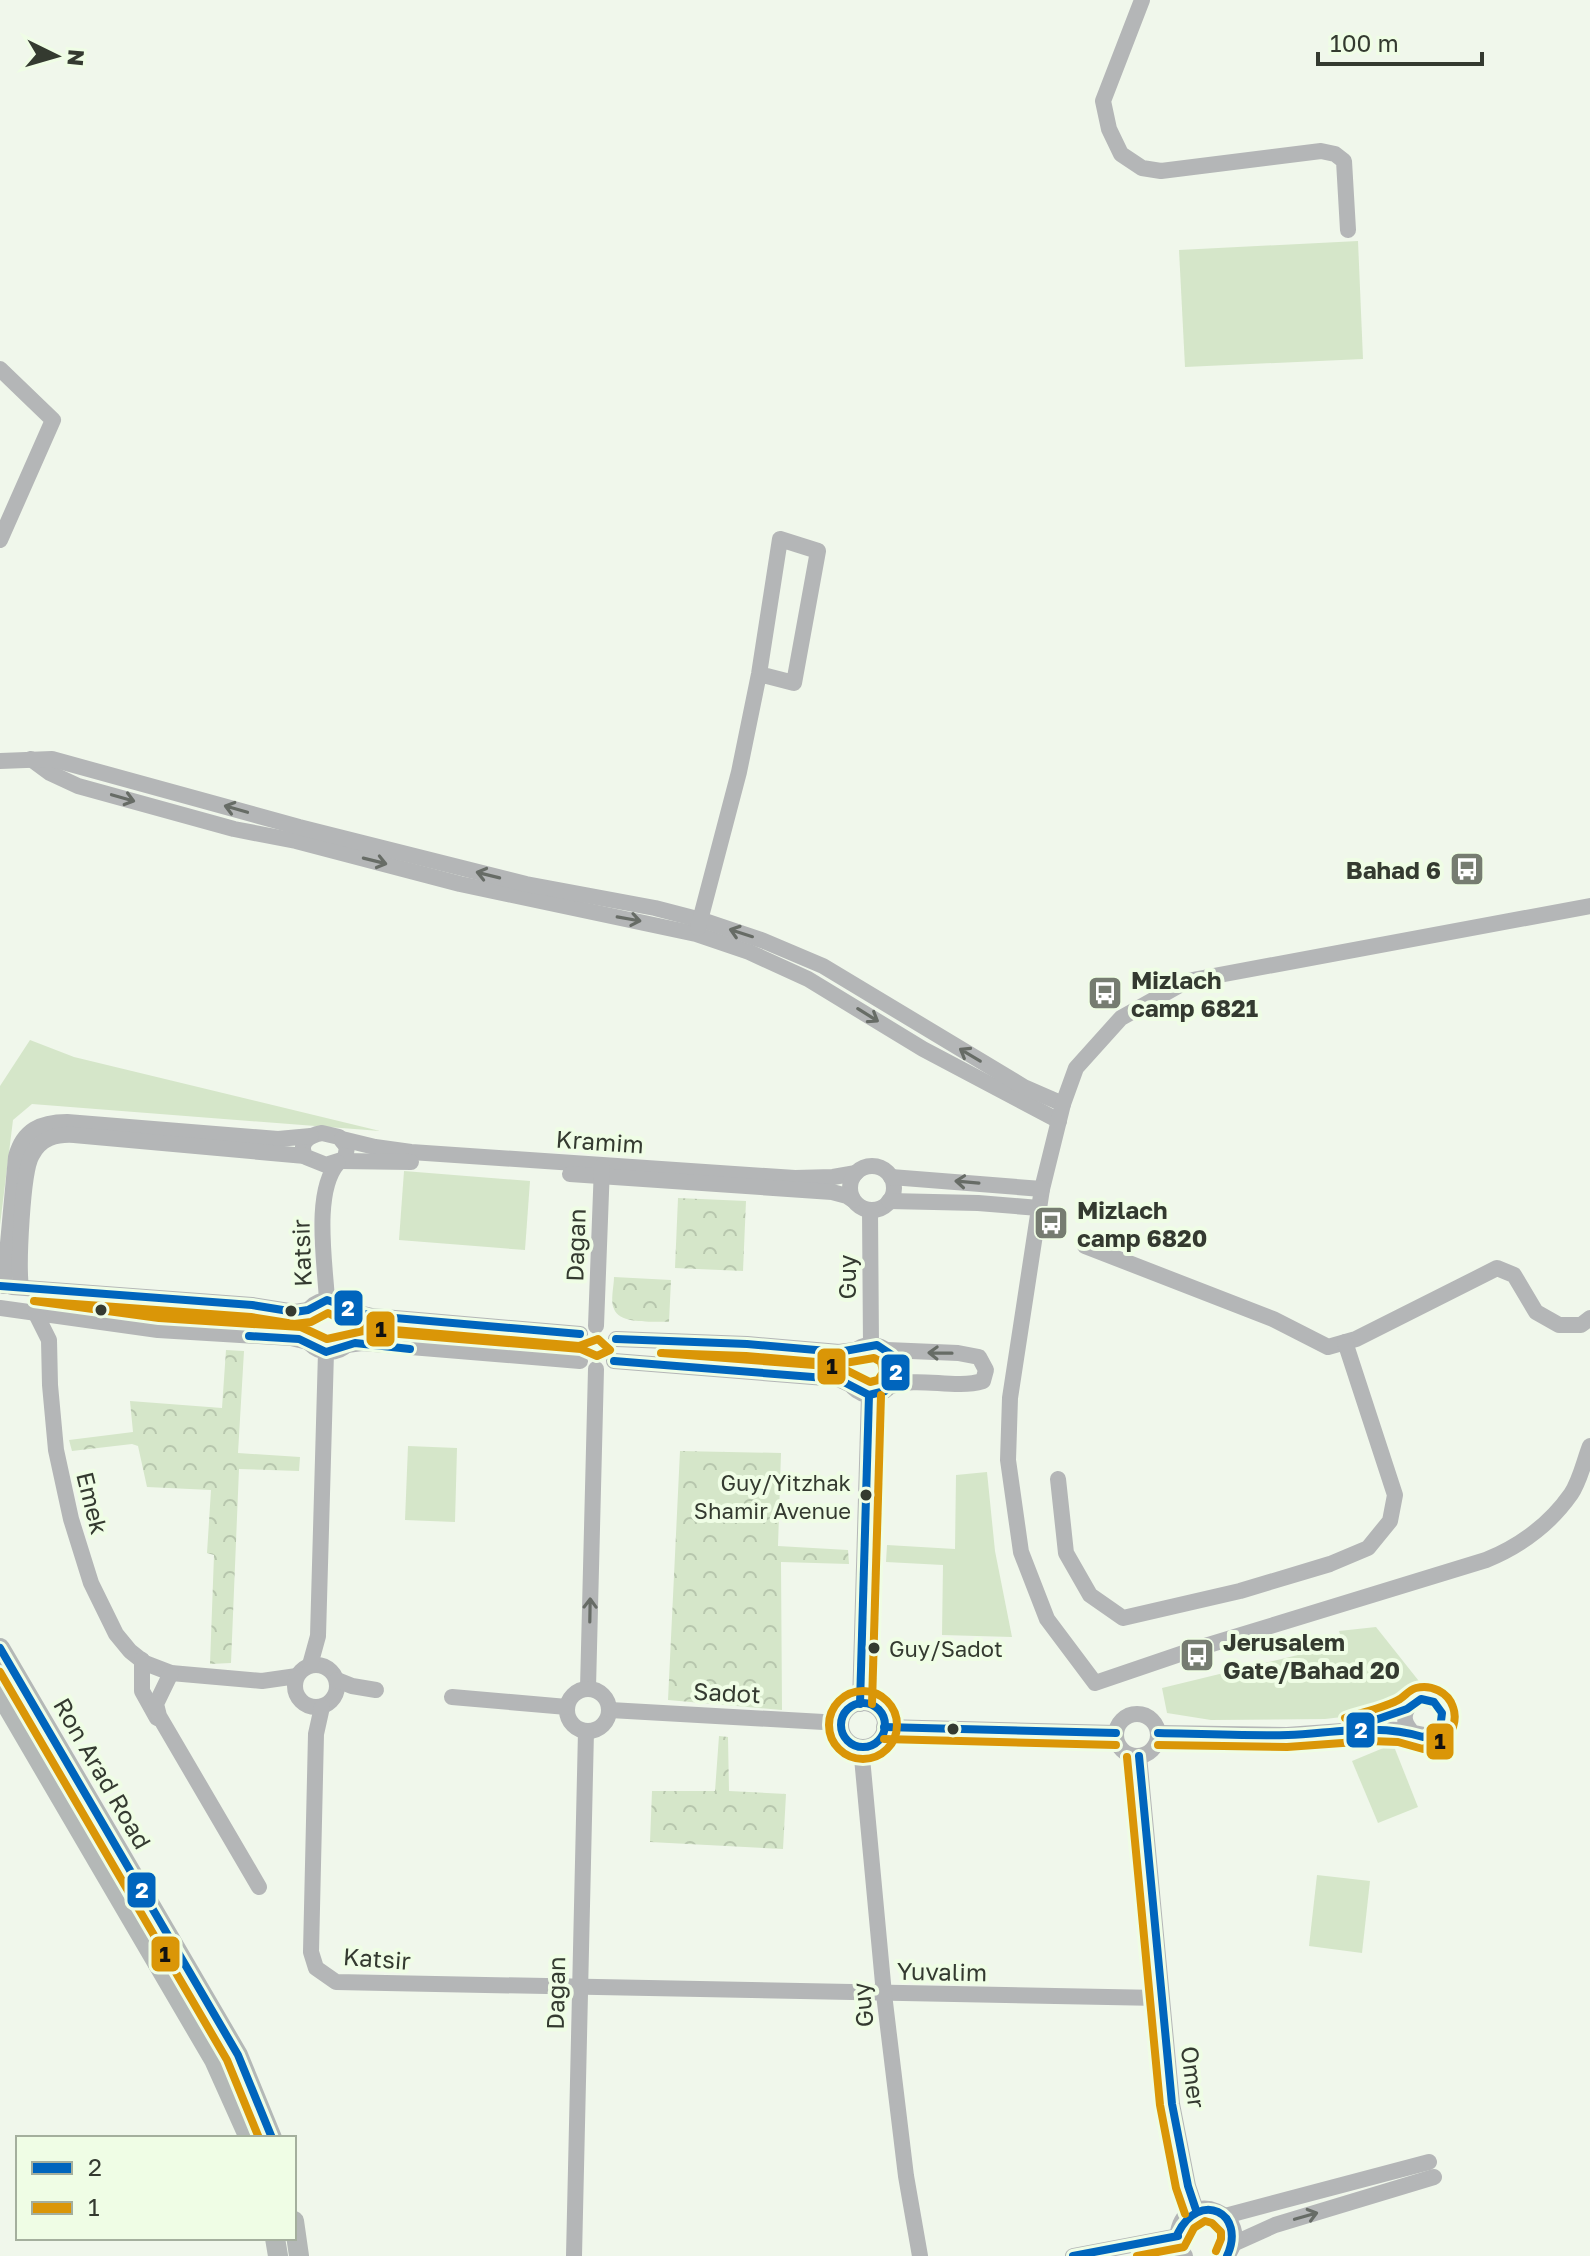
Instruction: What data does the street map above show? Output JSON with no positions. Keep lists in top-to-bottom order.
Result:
{
  "streets": {
    "main road": ["Ron Arad Road"],
    "street": [
      "Kramim",
      "Dagan",
      "Katsir",
      "Guy",
      "Emek",
      "Sadot",
      "Yuvalim",
      "Omer"
    ]
  },
  "crossings": [
    ["Kramim", "Dagan"],
    ["Kramim", "Katsir"],
    ["Kramim", "Guy"],
    ["Dagan", "Katsir"],
    ["Dagan", "Sadot"],
    ["Dagan", "Yuvalim"],
    ["Katsir", "Emek"],
    ["Katsir", "Yuvalim"],
    ["Guy", "Sadot"],
    ["Guy", "Yuvalim"],
    ["Yuvalim", "Omer"]
  ],
  "places": {
    "bus stop": [
      "Bahad 6",
      "Mizlach camp 6821",
      "Mizlach camp 6820",
      "Jerusalem Gate/Bahad 20"
    ],
    "other": ["Guy/Yitzhak Shamir Avenue", "Guy/Sadot"]
  },
  "lines": ["transit line 2", "transit line 1"],
  "legend": ["2", "1"],
  "scale_bar": "100 m",
  "north": "right"
}
